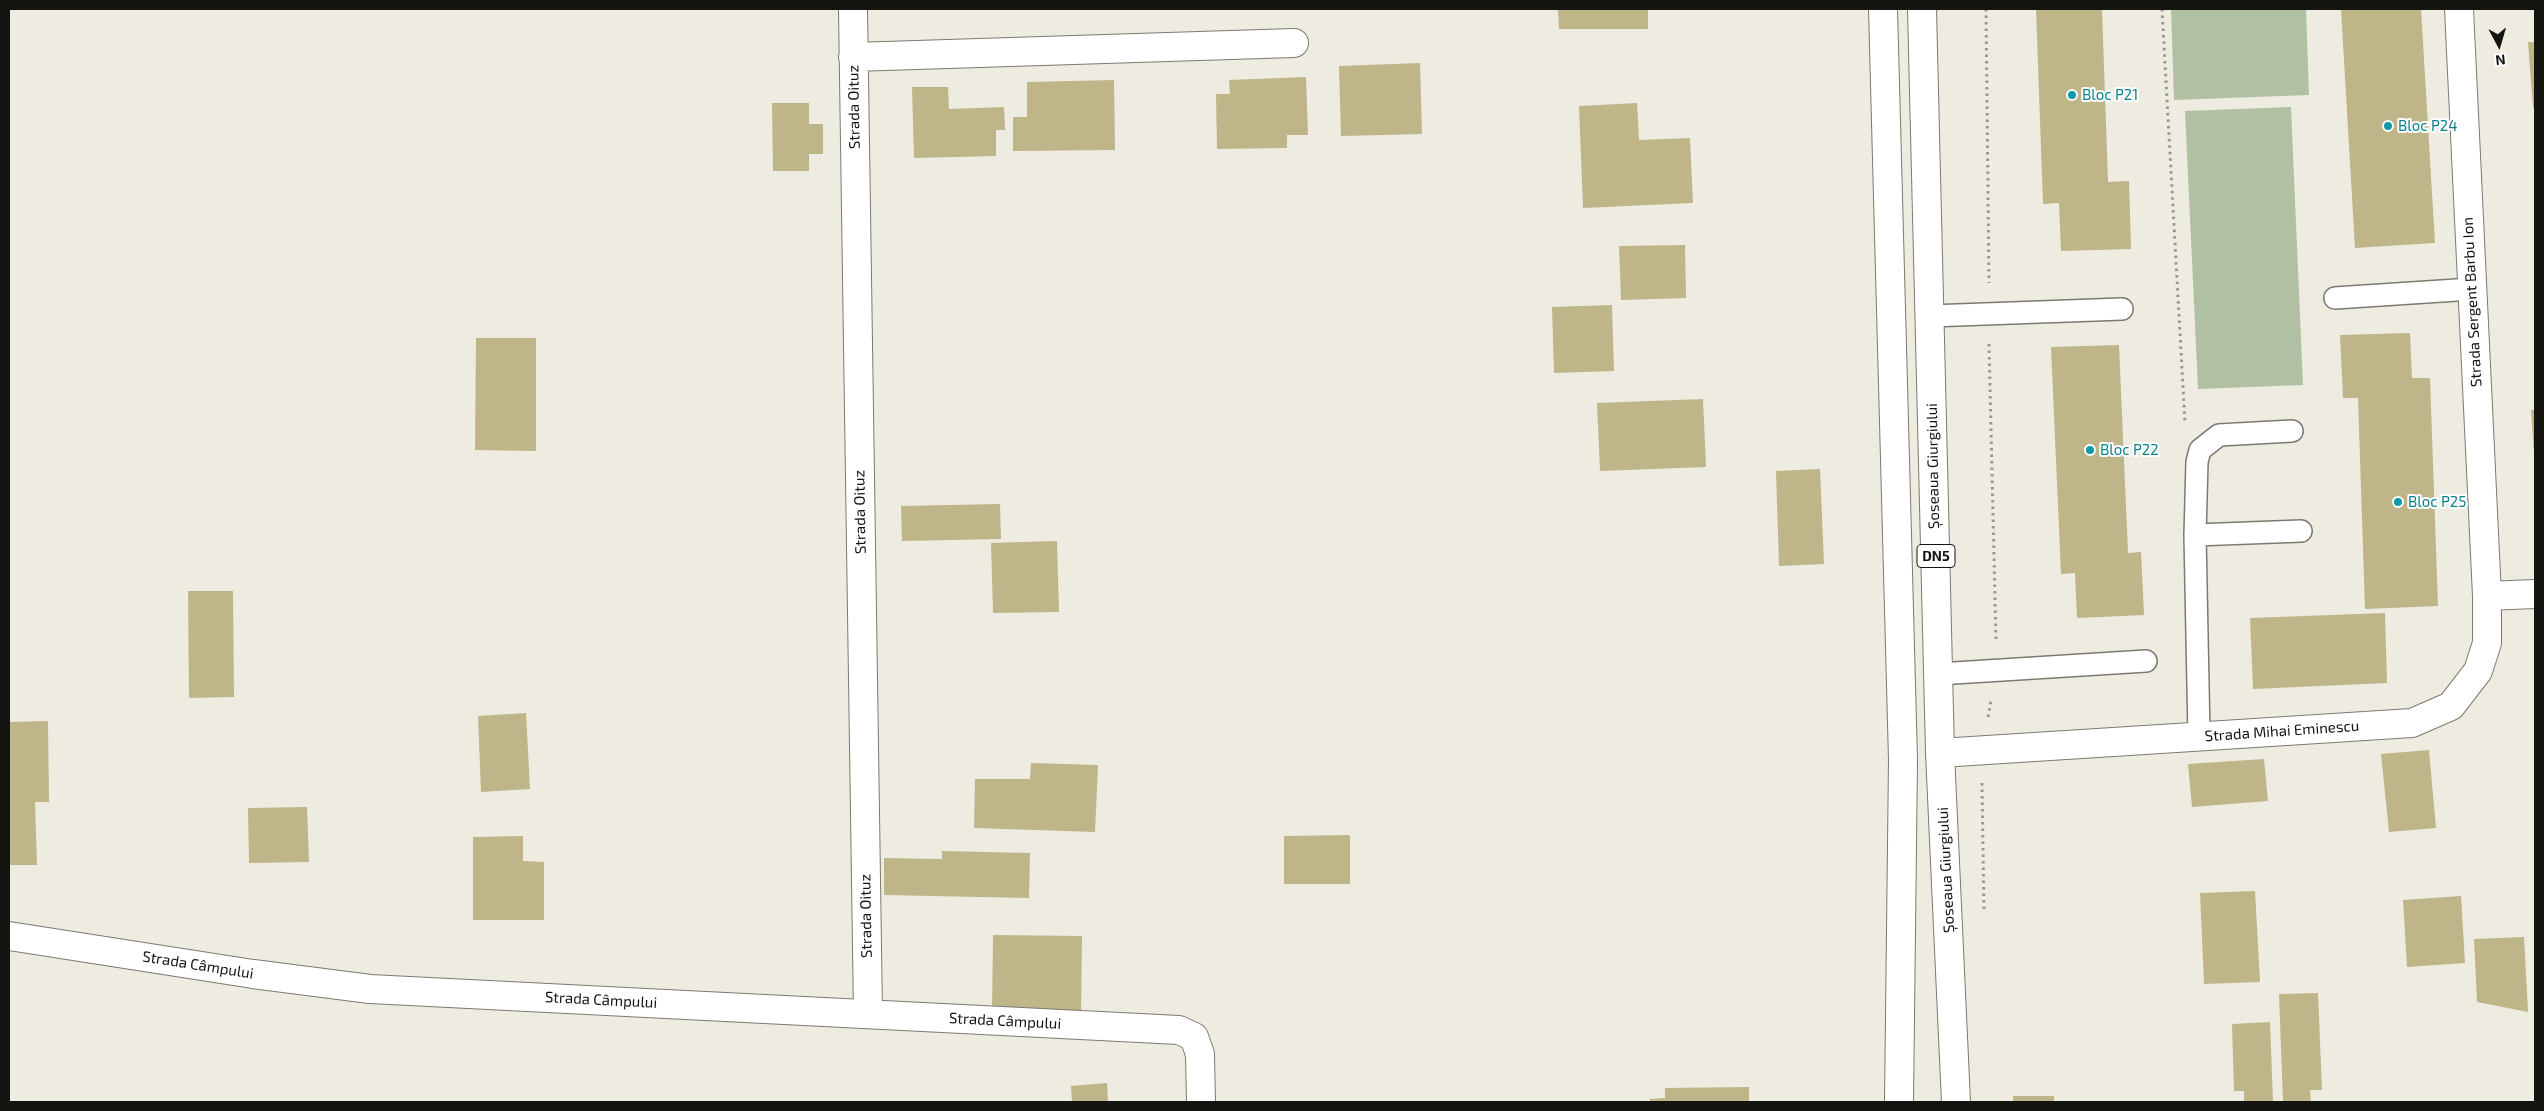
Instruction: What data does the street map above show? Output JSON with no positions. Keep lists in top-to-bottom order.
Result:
{
  "streets": {
    "main road": [
      "Strada Oituz",
      "Strada Sergent Barbu Ion",
      "Șoseaua Giurgiului",
      "DN5",
      "Strada Mihai Eminescu",
      "Strada Câmpului"
    ]
  },
  "crossings": [
    ["Strada Oituz", "Strada Câmpului"],
    ["Strada Sergent Barbu Ion", "Strada Mihai Eminescu"],
    ["Șoseaua Giurgiului", "Strada Mihai Eminescu"]
  ],
  "places": [
    "Bloc P21",
    "Bloc P24",
    "Bloc P22",
    "Bloc P25"
  ],
  "north": "bottom"
}
